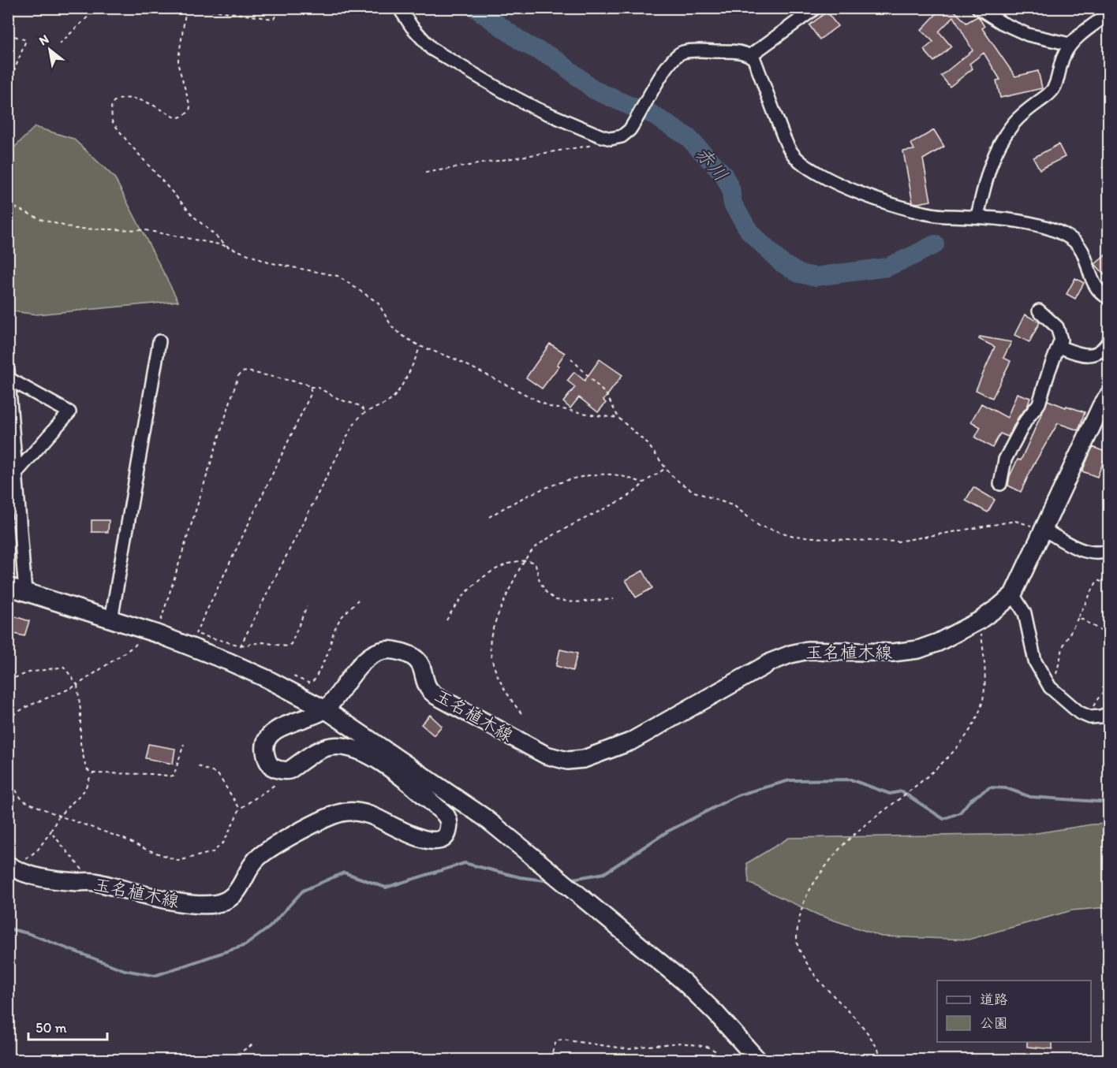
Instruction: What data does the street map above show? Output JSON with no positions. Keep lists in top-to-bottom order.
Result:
{
  "streets": {
    "main road": ["玉名植木線"]
  },
  "water": ["赤川"],
  "legend": ["道路", "公園"],
  "scale_bar": "50 m",
  "north": "top left"
}
